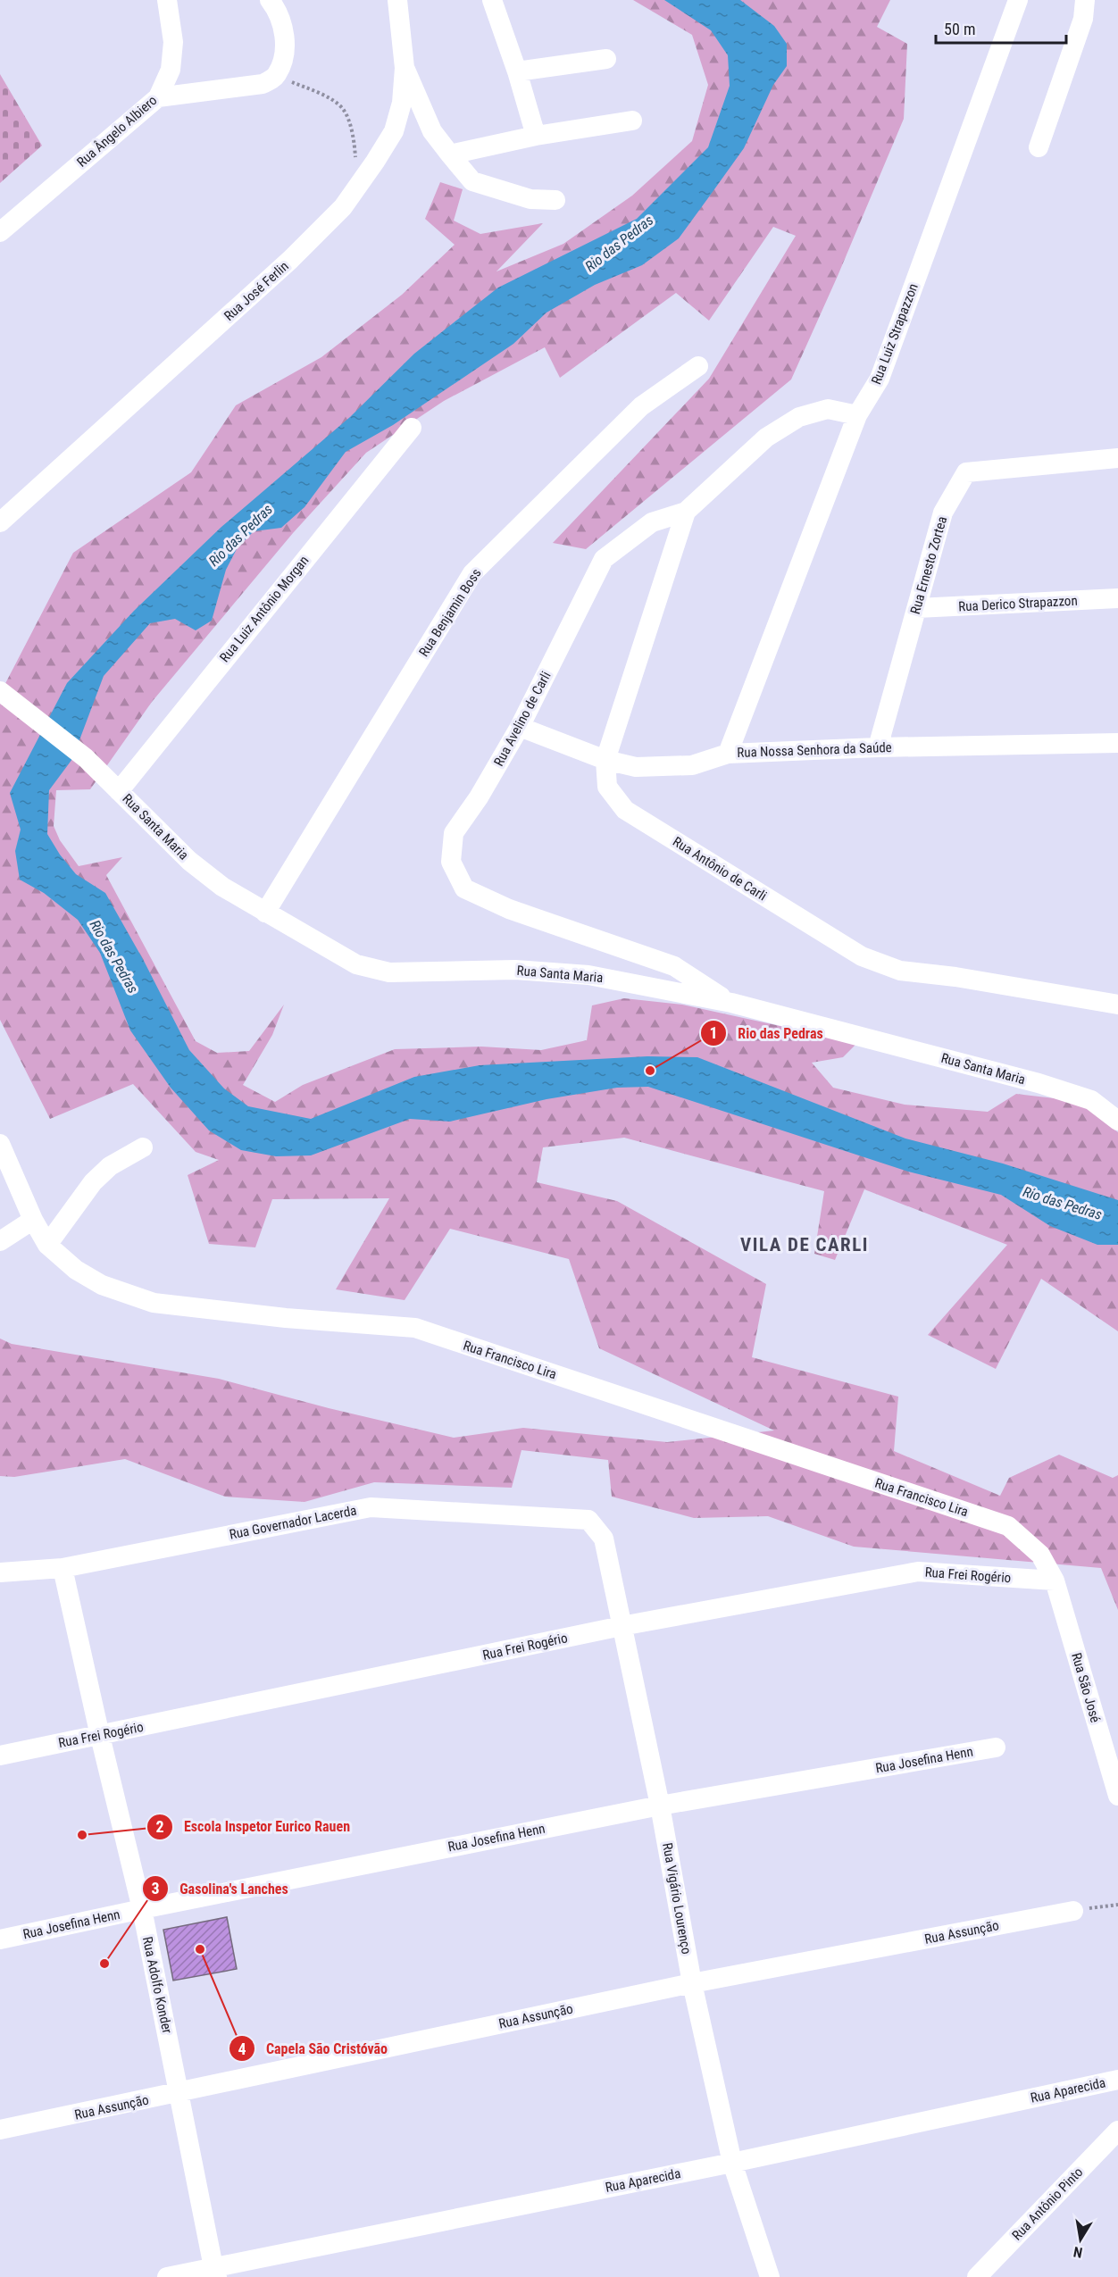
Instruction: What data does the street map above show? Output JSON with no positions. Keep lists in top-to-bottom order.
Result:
{
  "streets": {
    "street": [
      "Rua Ângelo Albiero",
      "Rua José Ferlin",
      "Rua Luiz Strapazzon",
      "Rua Ernesto Zortea",
      "Rua Derico Strapazzon",
      "Rua Luiz Antônio Morgan",
      "Rua Benjamin Boss",
      "Rua Avelino de Carli",
      "Rua Nossa Senhora da Saúde",
      "Rua Santa Maria",
      "Rua Antônio de Carli",
      "Rua Francisco Lira",
      "Rua Governador Lacerda",
      "Rua Frei Rogério",
      "Rua São José",
      "Rua Josefina Henn",
      "Rua Vigário Lourenço",
      "Rua Assunção",
      "Rua Adolfo Konder",
      "Rua Aparecida",
      "Rua Antônio Pinto"
    ]
  },
  "crossings": [
    ["Rua Luiz Strapazzon", "Rua Avelino de Carli"],
    ["Rua Luiz Strapazzon", "Rua Nossa Senhora da Saúde"],
    ["Rua Ernesto Zortea", "Rua Derico Strapazzon"],
    ["Rua Ernesto Zortea", "Rua Nossa Senhora da Saúde"],
    ["Rua Luiz Antônio Morgan", "Rua Santa Maria"],
    ["Rua Benjamin Boss", "Rua Santa Maria"],
    ["Rua Avelino de Carli", "Rua Nossa Senhora da Saúde"],
    ["Rua Avelino de Carli", "Rua Santa Maria"],
    ["Rua Avelino de Carli", "Rua Antônio de Carli"],
    ["Rua Nossa Senhora da Saúde", "Rua Antônio de Carli"],
    ["Rua Francisco Lira", "Rua Frei Rogério"],
    ["Rua Francisco Lira", "Rua São José"],
    ["Rua Governador Lacerda", "Rua Vigário Lourenço"],
    ["Rua Governador Lacerda", "Rua Adolfo Konder"],
    ["Rua Frei Rogério", "Rua São José"],
    ["Rua Frei Rogério", "Rua Vigário Lourenço"],
    ["Rua Frei Rogério", "Rua Adolfo Konder"],
    ["Rua Josefina Henn", "Rua Vigário Lourenço"],
    ["Rua Josefina Henn", "Rua Adolfo Konder"],
    ["Rua Vigário Lourenço", "Rua Assunção"],
    ["Rua Vigário Lourenço", "Rua Aparecida"],
    ["Rua Assunção", "Rua Adolfo Konder"],
    ["Rua Adolfo Konder", "Rua Aparecida"]
  ],
  "districts": ["VILA DE CARLI"],
  "water": ["Rio das Pedras"],
  "places": [
    "Rio das Pedras",
    "Escola Inspetor Eurico Rauen",
    "Capela São Cristóvão",
    "Gasolina's Lanches"
  ],
  "scale_bar": "50 m",
  "north": "bottom"
}
